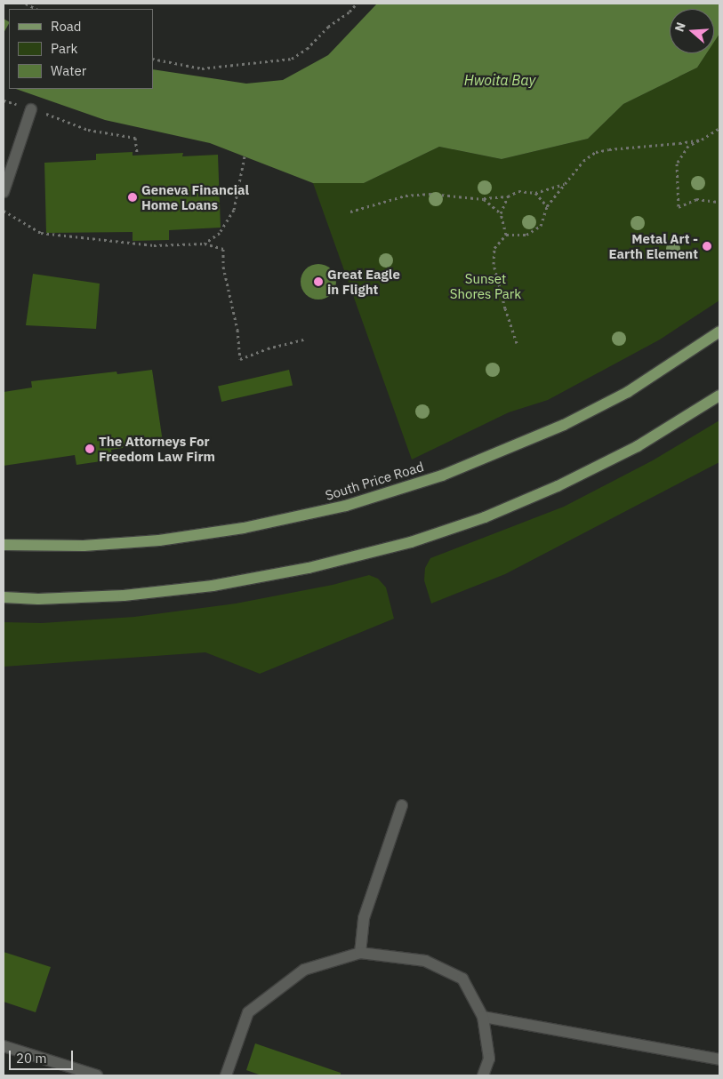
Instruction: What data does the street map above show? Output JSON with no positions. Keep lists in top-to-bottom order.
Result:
{
  "streets": {
    "main road": ["South Price Road"]
  },
  "water": ["Hwoita Bay"],
  "parks": ["Sunset Shores Park"],
  "places": [
    "Geneva Financial Home Loans",
    "Metal Art - Earth Element",
    "Great Eagle in Flight",
    "The Attorneys For Freedom Law Firm"
  ],
  "legend": ["Road", "Park", "Water"],
  "scale_bar": "20 m",
  "north": "left"
}
